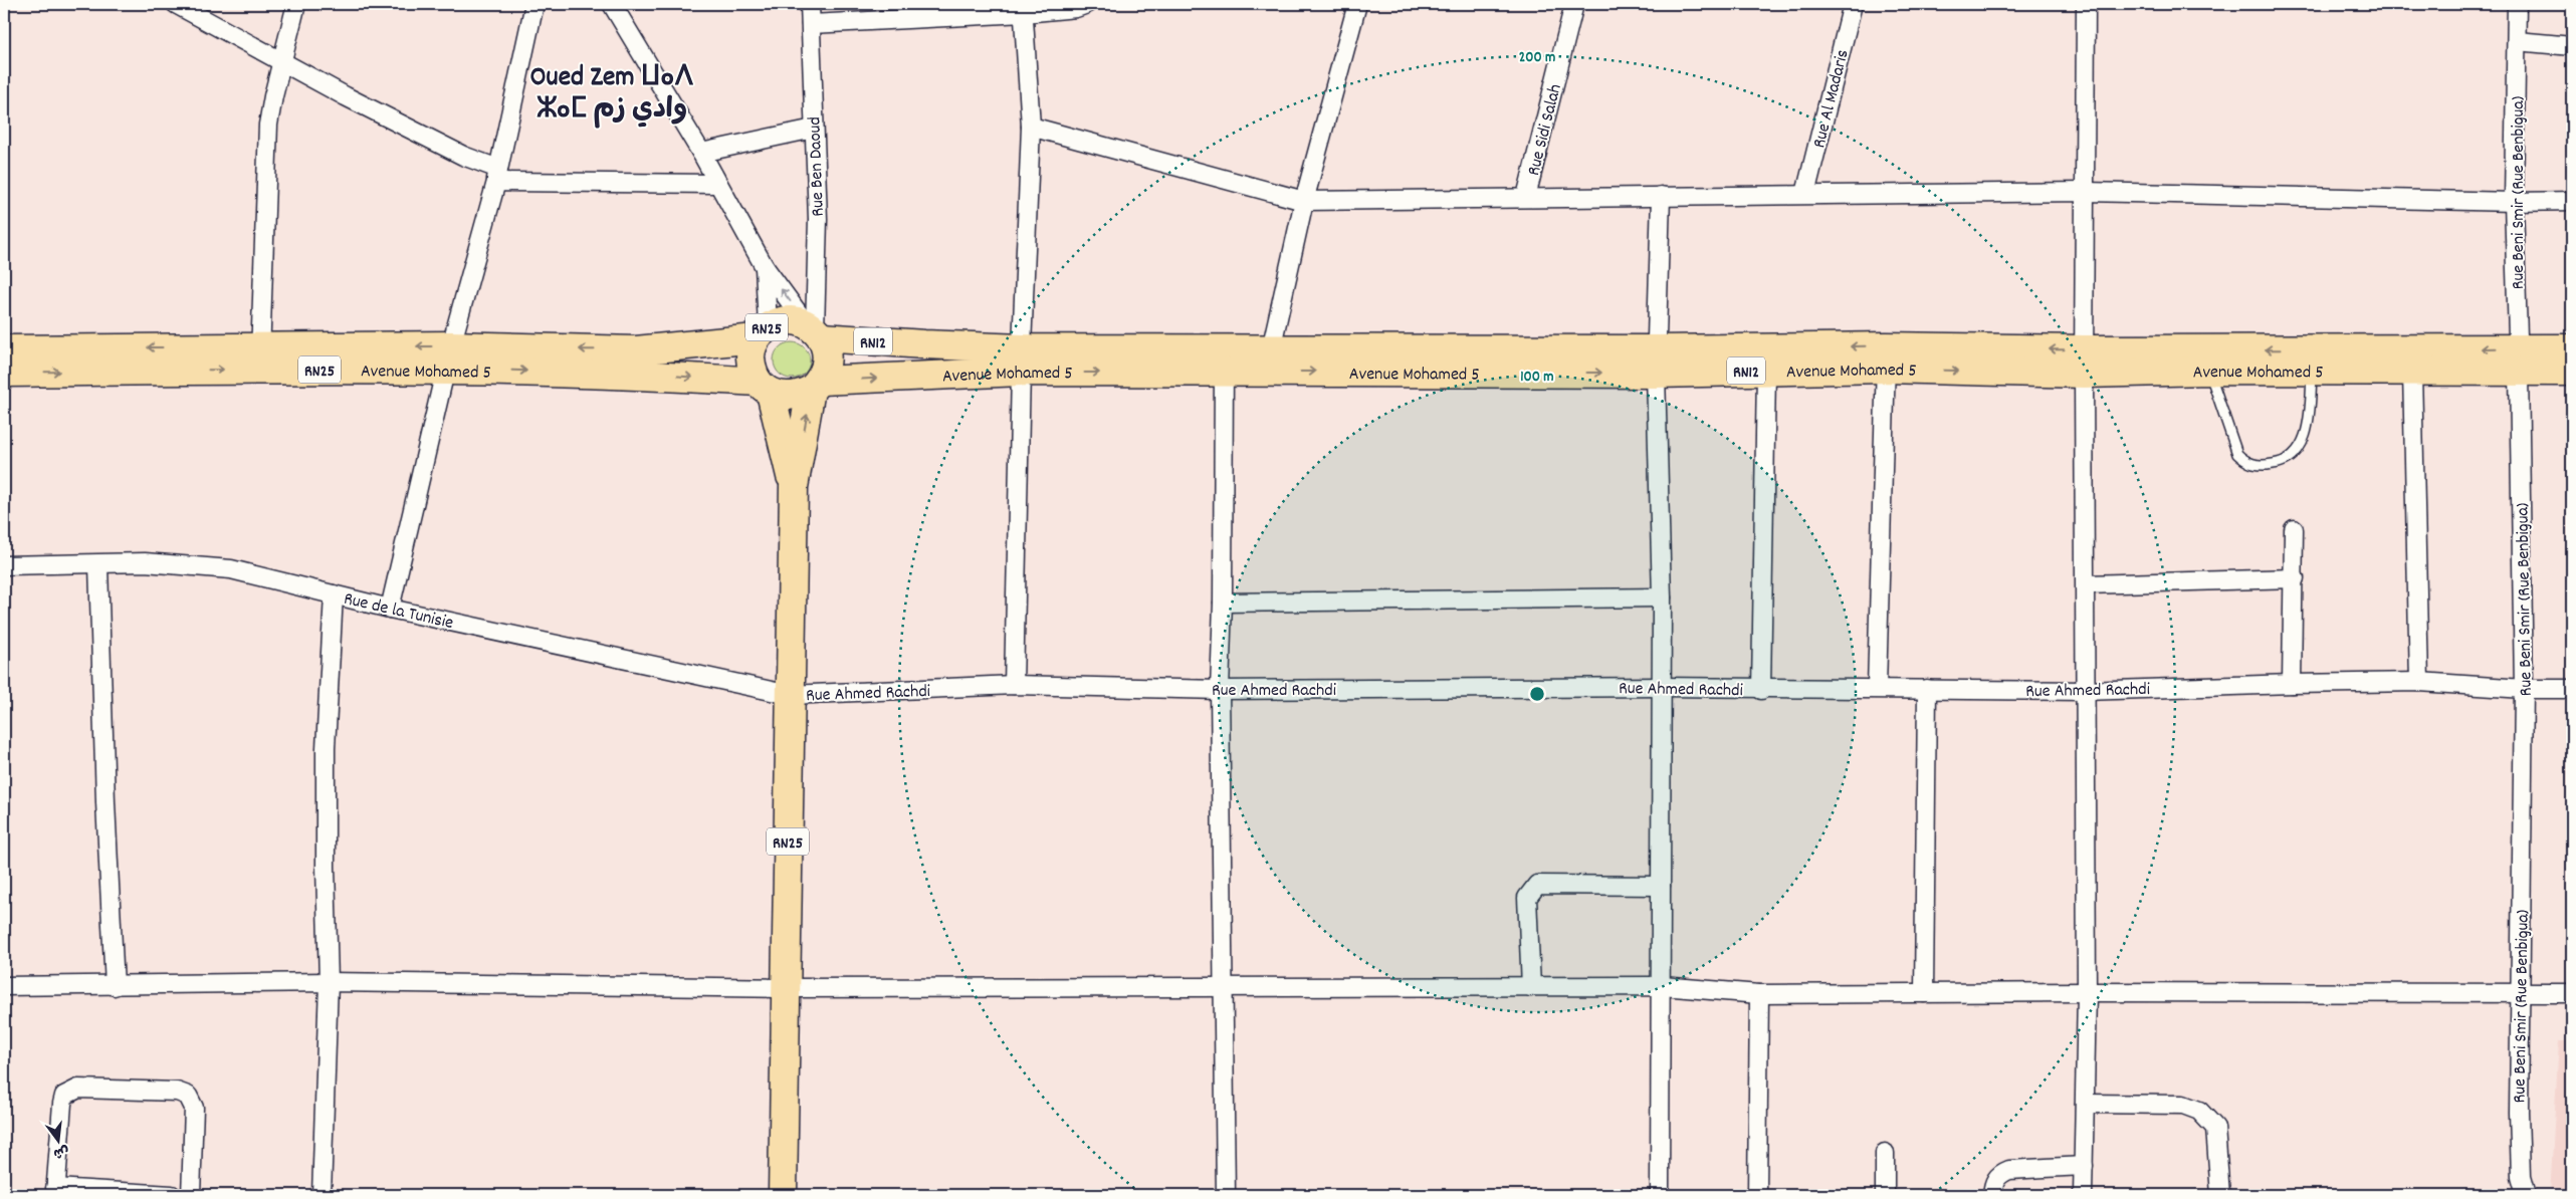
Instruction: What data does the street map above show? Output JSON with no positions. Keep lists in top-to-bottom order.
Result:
{
  "streets": {
    "main road": ["RN25", "RN12", "Avenue Mohamed 5"],
    "street": [
      "Rue Al Madaris",
      "Rue Sidi Salah",
      "Rue Ben Daoud",
      "Rue Beni Smir (Rue Benbigua)",
      "Rue de la Tunisie",
      "Rue Ahmed Rachdi"
    ]
  },
  "crossings": [
    ["Rue Ben Daoud", "RN25"],
    ["Rue Ben Daoud", "Avenue Mohamed 5"],
    ["Rue Beni Smir (Rue Benbigua)", "Avenue Mohamed 5"],
    ["Rue Beni Smir (Rue Benbigua)", "Rue Ahmed Rachdi"],
    ["RN25", "Avenue Mohamed 5"],
    ["RN25", "Rue de la Tunisie"],
    ["RN25", "Rue Ahmed Rachdi"],
    ["Rue de la Tunisie", "Rue Ahmed Rachdi"]
  ],
  "districts": ["Oued Zem ⵡⴰⴷ ⵣⴰⵎ وادي زم"],
  "north": "bottom",
  "rings": ["200 m", "100 m"]
}
